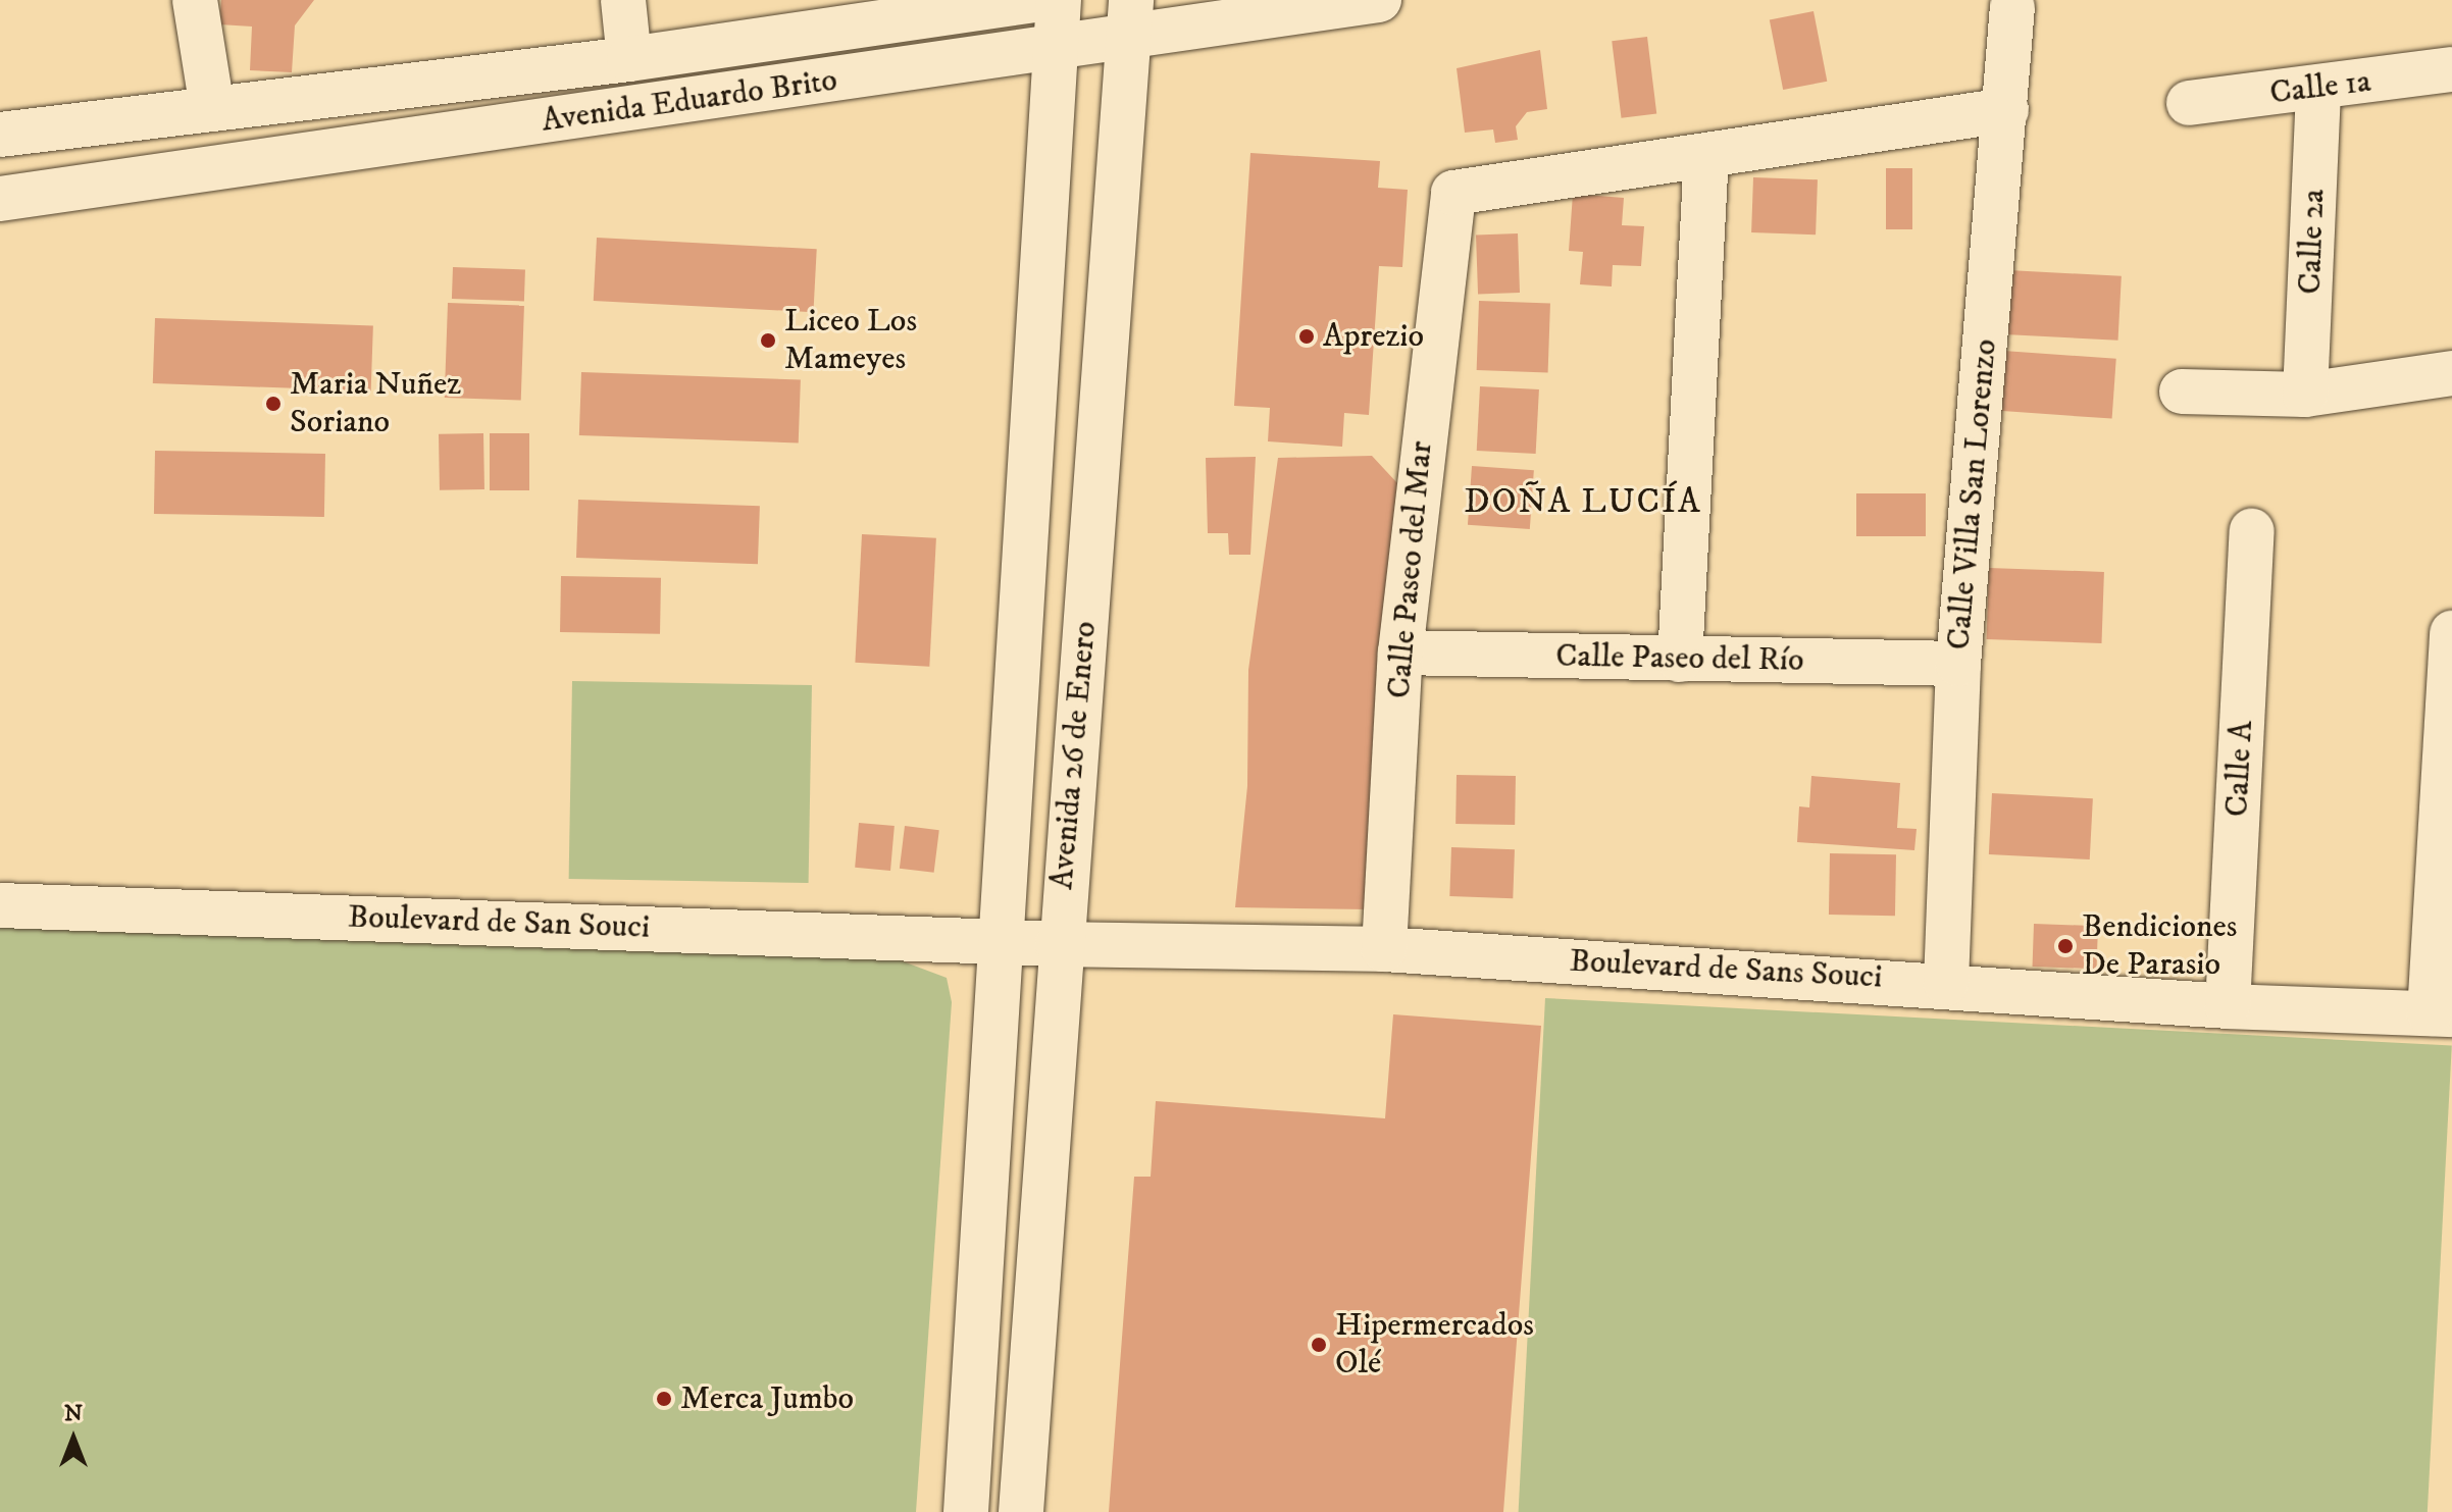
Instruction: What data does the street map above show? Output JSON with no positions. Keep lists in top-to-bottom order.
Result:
{
  "streets": {
    "street": [
      "Calle 1a",
      "Avenida Eduardo Brito",
      "Calle 2a",
      "Calle Villa San Lorenzo",
      "Calle Paseo del Mar",
      "Calle Paseo del Río",
      "Avenida 26 de Enero",
      "Calle A",
      "Boulevard de San Souci",
      "Boulevard de Sans Souci"
    ]
  },
  "crossings": [
    ["Calle 1a", "Calle 2a"],
    ["Avenida Eduardo Brito", "Avenida 26 de Enero"],
    ["Calle Villa San Lorenzo", "Calle Paseo del Río"],
    ["Calle Villa San Lorenzo", "Boulevard de Sans Souci"],
    ["Calle Paseo del Mar", "Calle Paseo del Río"],
    ["Calle Paseo del Mar", "Boulevard de Sans Souci"],
    ["Avenida 26 de Enero", "Boulevard de San Souci"],
    ["Avenida 26 de Enero", "Boulevard de Sans Souci"],
    ["Calle A", "Boulevard de Sans Souci"],
    ["Boulevard de San Souci", "Boulevard de Sans Souci"]
  ],
  "districts": ["DOÑA LUCÍA"],
  "places": [
    "Aprezio",
    "Liceo Los Mameyes",
    "Maria Nuñez Soriano",
    "Bendiciones De Parasio",
    "Hipermercados Olé",
    "Merca Jumbo"
  ],
  "north": "top"
}
